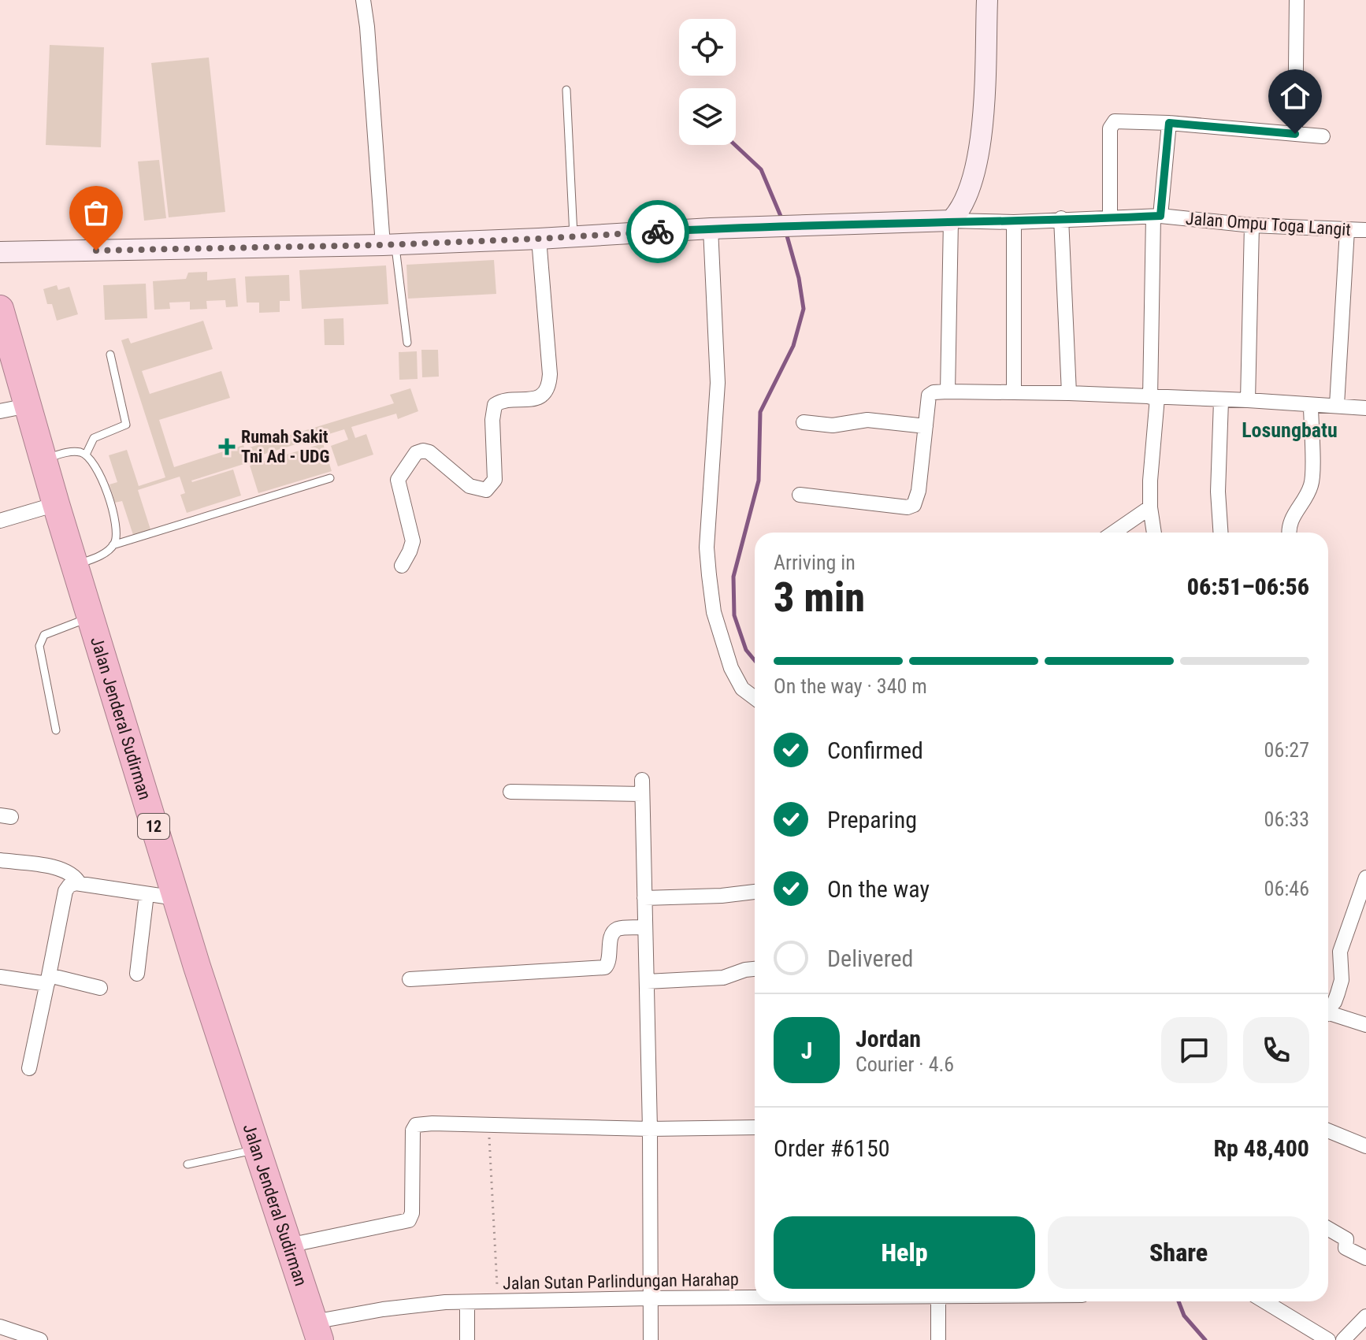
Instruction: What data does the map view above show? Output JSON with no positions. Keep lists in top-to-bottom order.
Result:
{
  "streets": {
    "highway": ["Jalan Jenderal Sudirman", "12"],
    "main road": ["Jalan Ompu Toga Langit"],
    "street": ["Jalan Sutan Parlindungan Harahap"]
  },
  "crossings": [
    ["Jalan Jenderal Sudirman", "Jalan Sutan Parlindungan Harahap"]
  ],
  "districts": ["Losungbatu"],
  "places": {
    "health": ["Rumah Sakit Tni Ad - UDG"]
  },
  "page": {
    "heading": ["3 min", "Arriving in", "06:51–06:56"],
    "panel": [
      "Jordan",
      "Courier · 4.6",
      "Order #6150",
      "Rp 48,400"
    ],
    "bar": "On the way · 340 m",
    "list": [
      ["Confirmed", "06:27"],
      ["Preparing", "06:33"],
      ["On the way", "06:46"],
      "Delivered"
    ],
    "round": "J",
    "buttons": ["Help", "Share"]
  }
}
